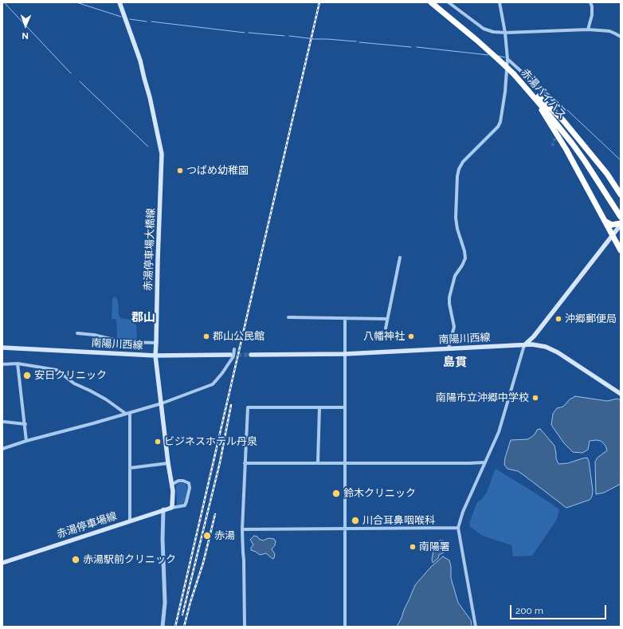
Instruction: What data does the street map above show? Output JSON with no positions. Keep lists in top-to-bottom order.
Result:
{
  "streets": {
    "highway": ["赤湯バイパス"],
    "main road": ["赤湯停車場大橋線", "南陽川西線", "赤湯停車場線"]
  },
  "crossings": [
    ["赤湯停車場大橋線", "南陽川西線"],
    ["赤湯停車場大橋線", "赤湯停車場線"]
  ],
  "districts": ["郡山", "島貫"],
  "places": [
    "つばめ幼稚園",
    "沖郷郵便局",
    "郡山公民館",
    "八幡神社",
    "安日クリニック",
    "南陽市立沖郷中学校",
    "ビジネスホテル丹泉",
    "鈴木クリニック",
    "川合耳鼻咽喉科",
    "赤湯",
    "南陽署",
    "赤湯駅前クリニック"
  ],
  "scale_bar": "200 m",
  "north": "bottom"
}
